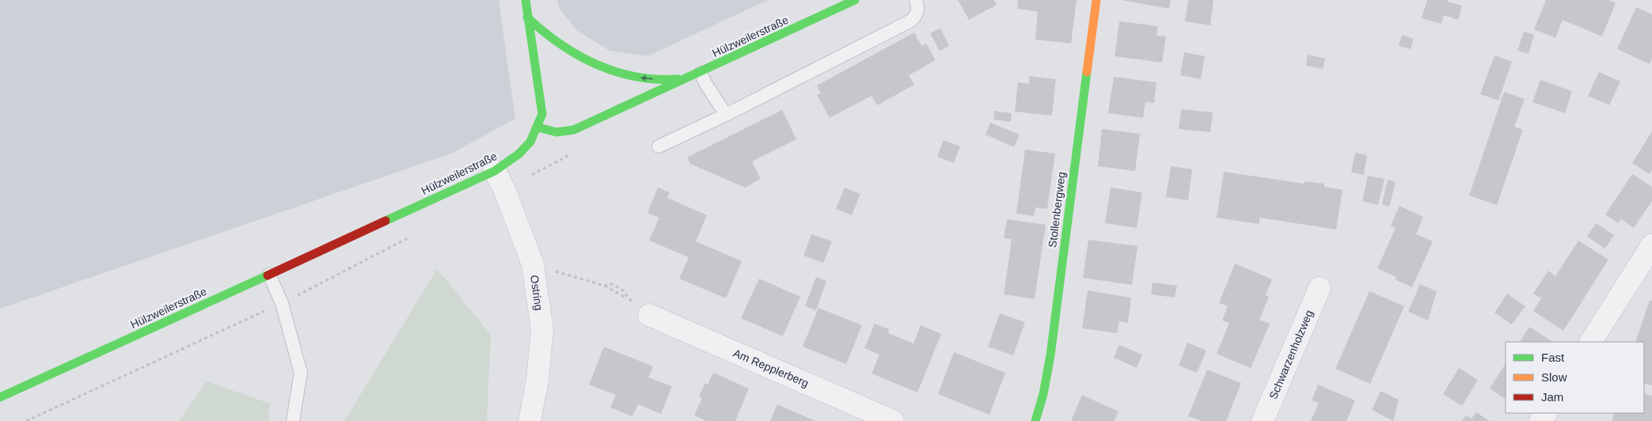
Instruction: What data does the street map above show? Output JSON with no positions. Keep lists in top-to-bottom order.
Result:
{
  "streets": {
    "street": [
      "Hülzweilerstraße",
      "Stollenbergweg",
      "Ostring",
      "Schwarzenholzweg",
      "Am Repplerberg"
    ]
  },
  "crossings": [
    ["Hülzweilerstraße", "Ostring"]
  ],
  "legend": ["Fast", "Slow", "Jam"]
}
